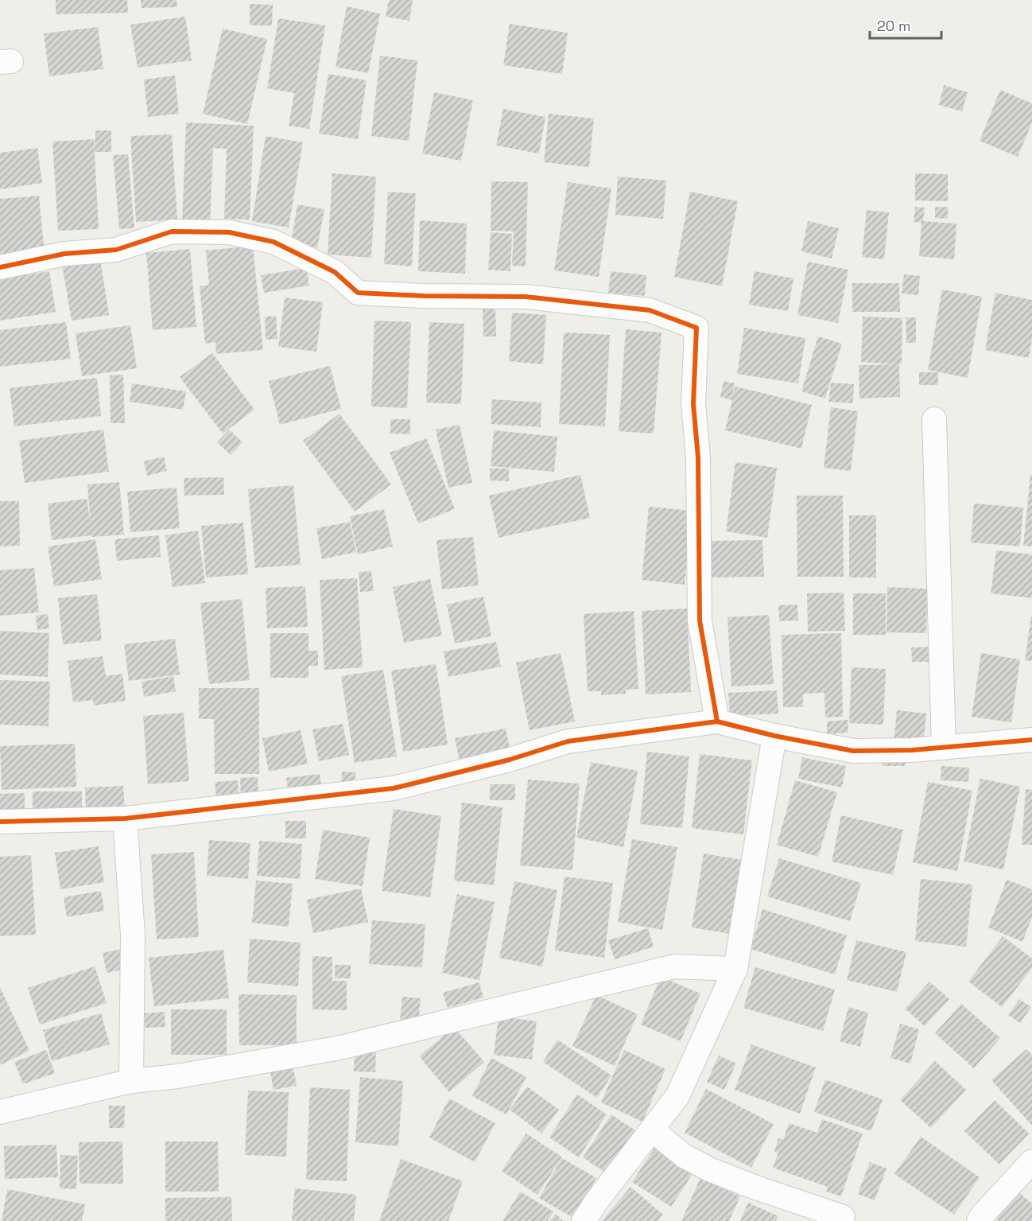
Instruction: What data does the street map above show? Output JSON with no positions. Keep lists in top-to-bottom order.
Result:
{
  "scale_bar": "20 m"
}
